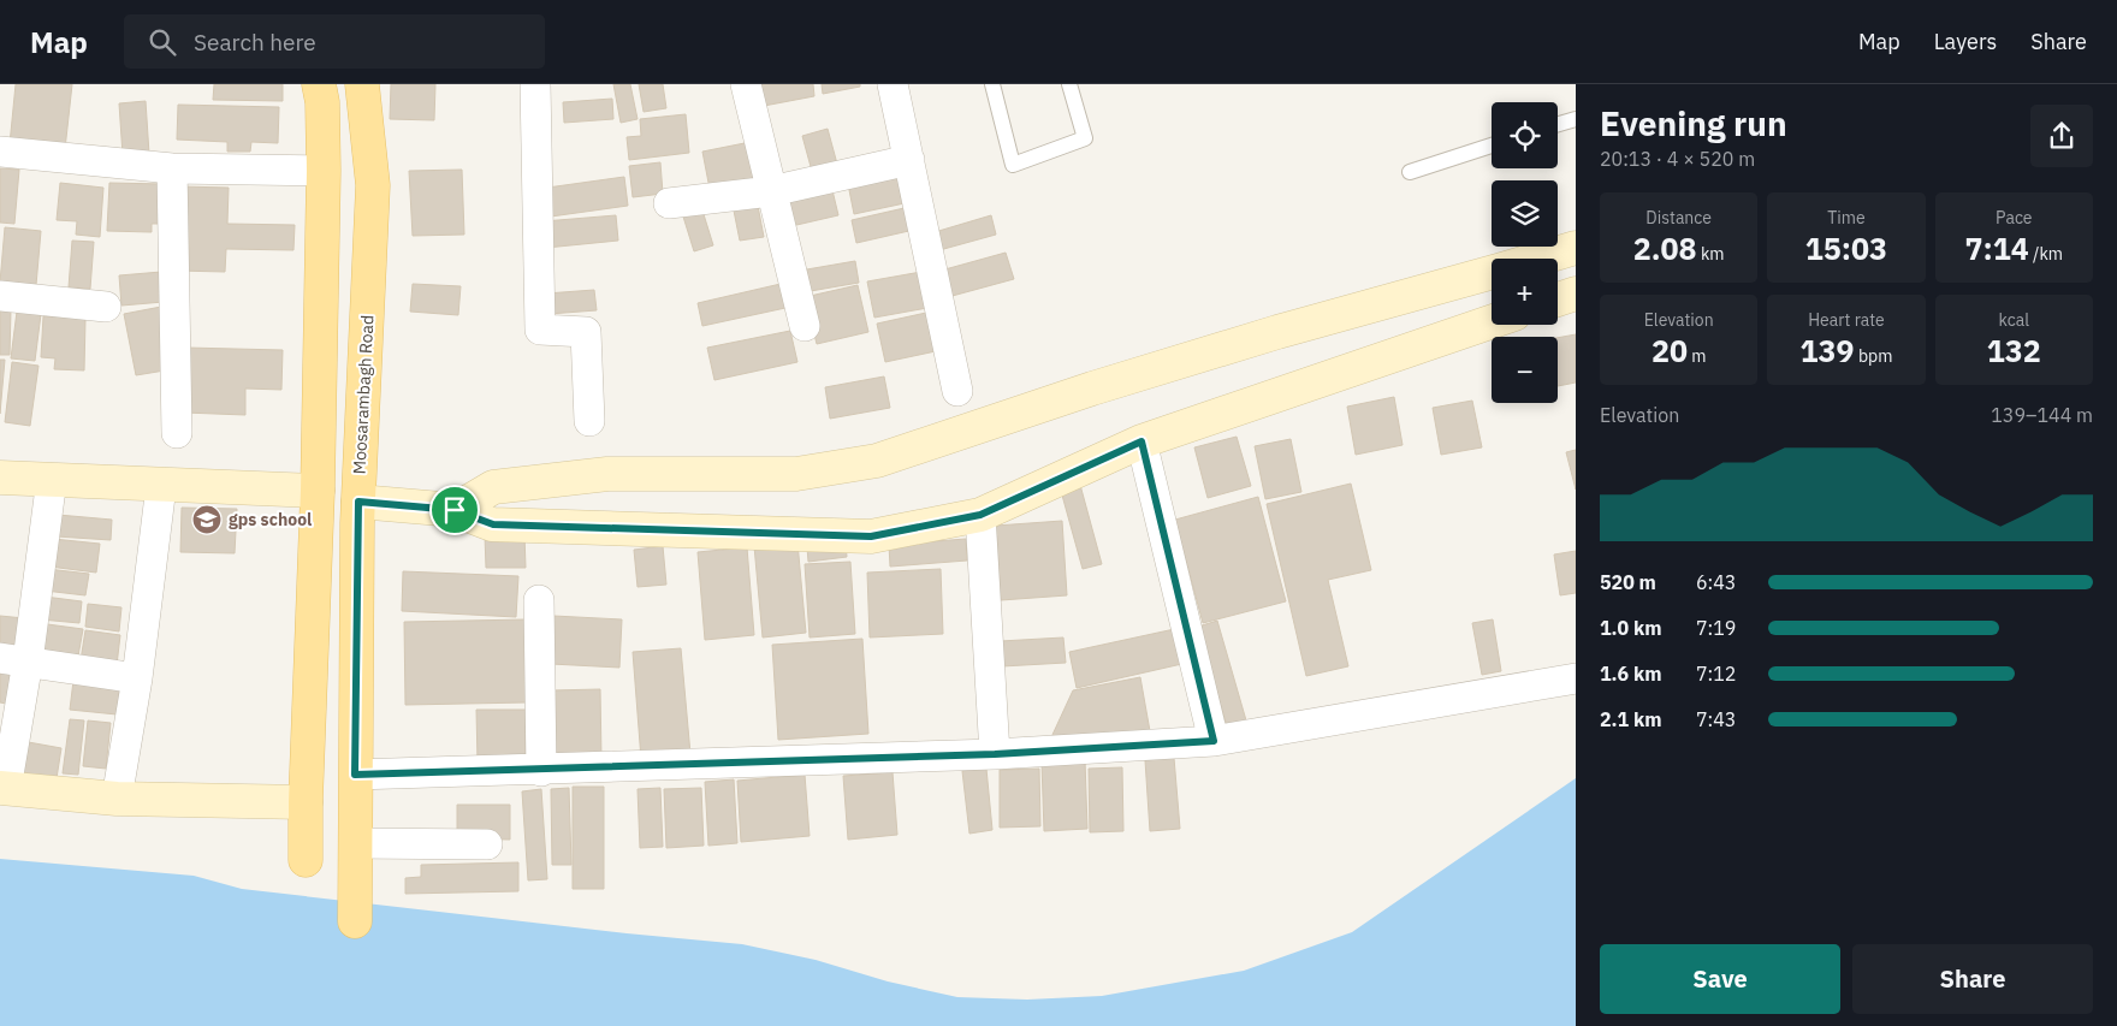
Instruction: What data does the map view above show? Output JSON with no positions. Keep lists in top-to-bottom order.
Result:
{
  "streets": {
    "main road": ["Moosarambagh Road"]
  },
  "places": {
    "school or university": ["gps school"]
  },
  "page": {
    "header": "Map",
    "search": "Search here",
    "nav": ["Map", "Layers", "Share"],
    "heading": ["Evening run", "20:13 · 4 × 520 m"],
    "map_buttons": ["+", "−"],
    "stats": [
      ["Distance", "2.08 km"],
      ["Time", "15:03"],
      ["Pace", "7:14 /km"],
      ["Elevation", "20 m"],
      ["Heart rate", "139 bpm"],
      ["kcal", "132"]
    ],
    "chart": ["Elevation", "139–144 m"],
    "list": [
      {
        "name": "520 m",
        "note": "6:43"
      },
      {
        "name": "1.0 km",
        "note": "7:19"
      },
      {
        "name": "1.6 km",
        "note": "7:12"
      },
      {
        "name": "2.1 km",
        "note": "7:43"
      }
    ],
    "buttons": ["Save", "Share"]
  }
}
